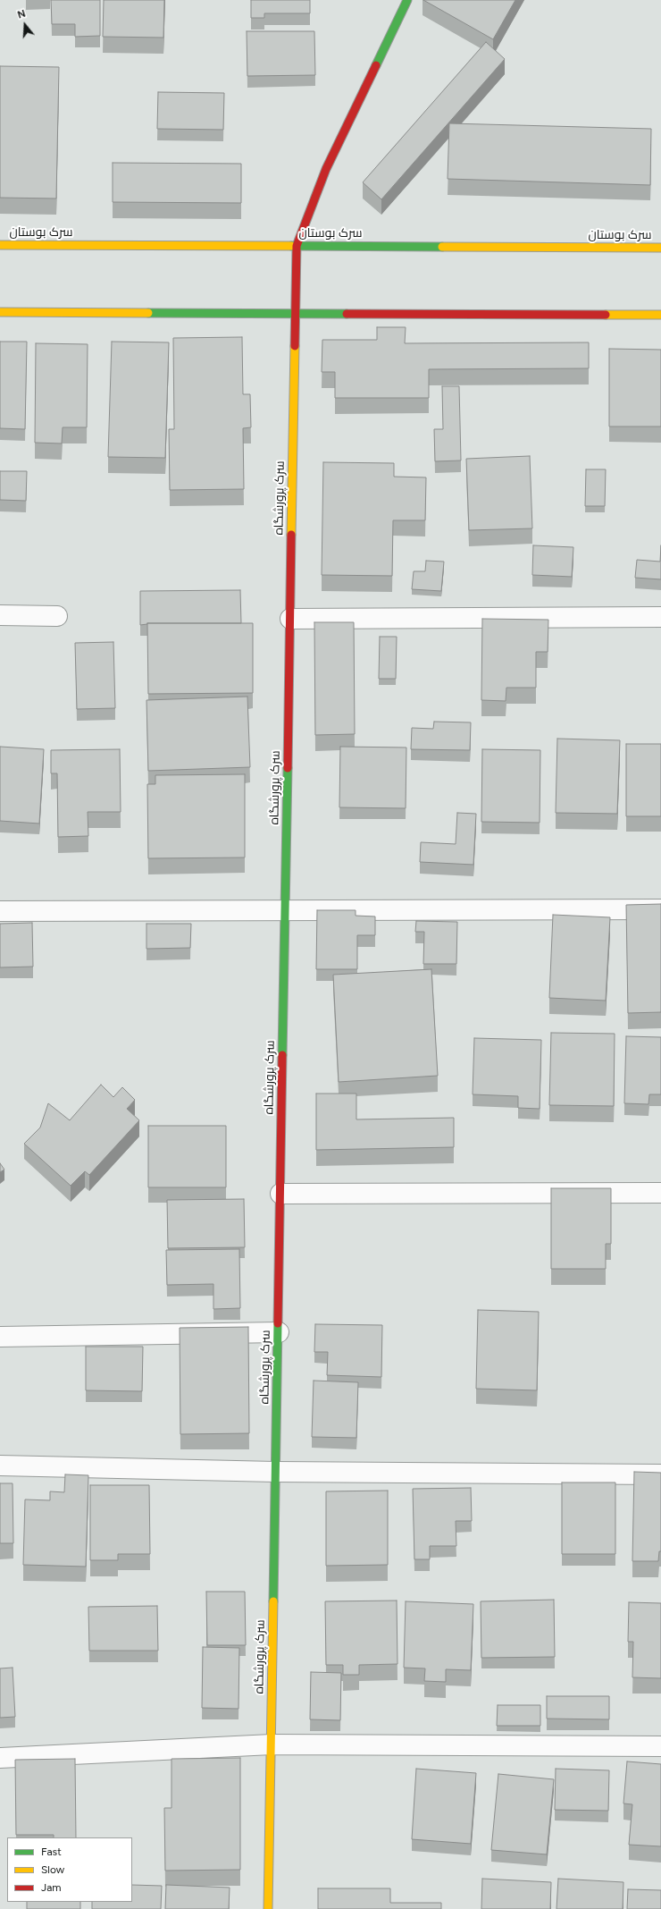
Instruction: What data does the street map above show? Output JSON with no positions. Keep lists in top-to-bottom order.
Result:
{
  "streets": {
    "street": ["سرک بوستان", "سرک پرورشگاه"]
  },
  "crossings": [
    ["سرک بوستان", "سرک پرورشگاه"]
  ],
  "legend": ["Fast", "Slow", "Jam"],
  "north": "top"
}
